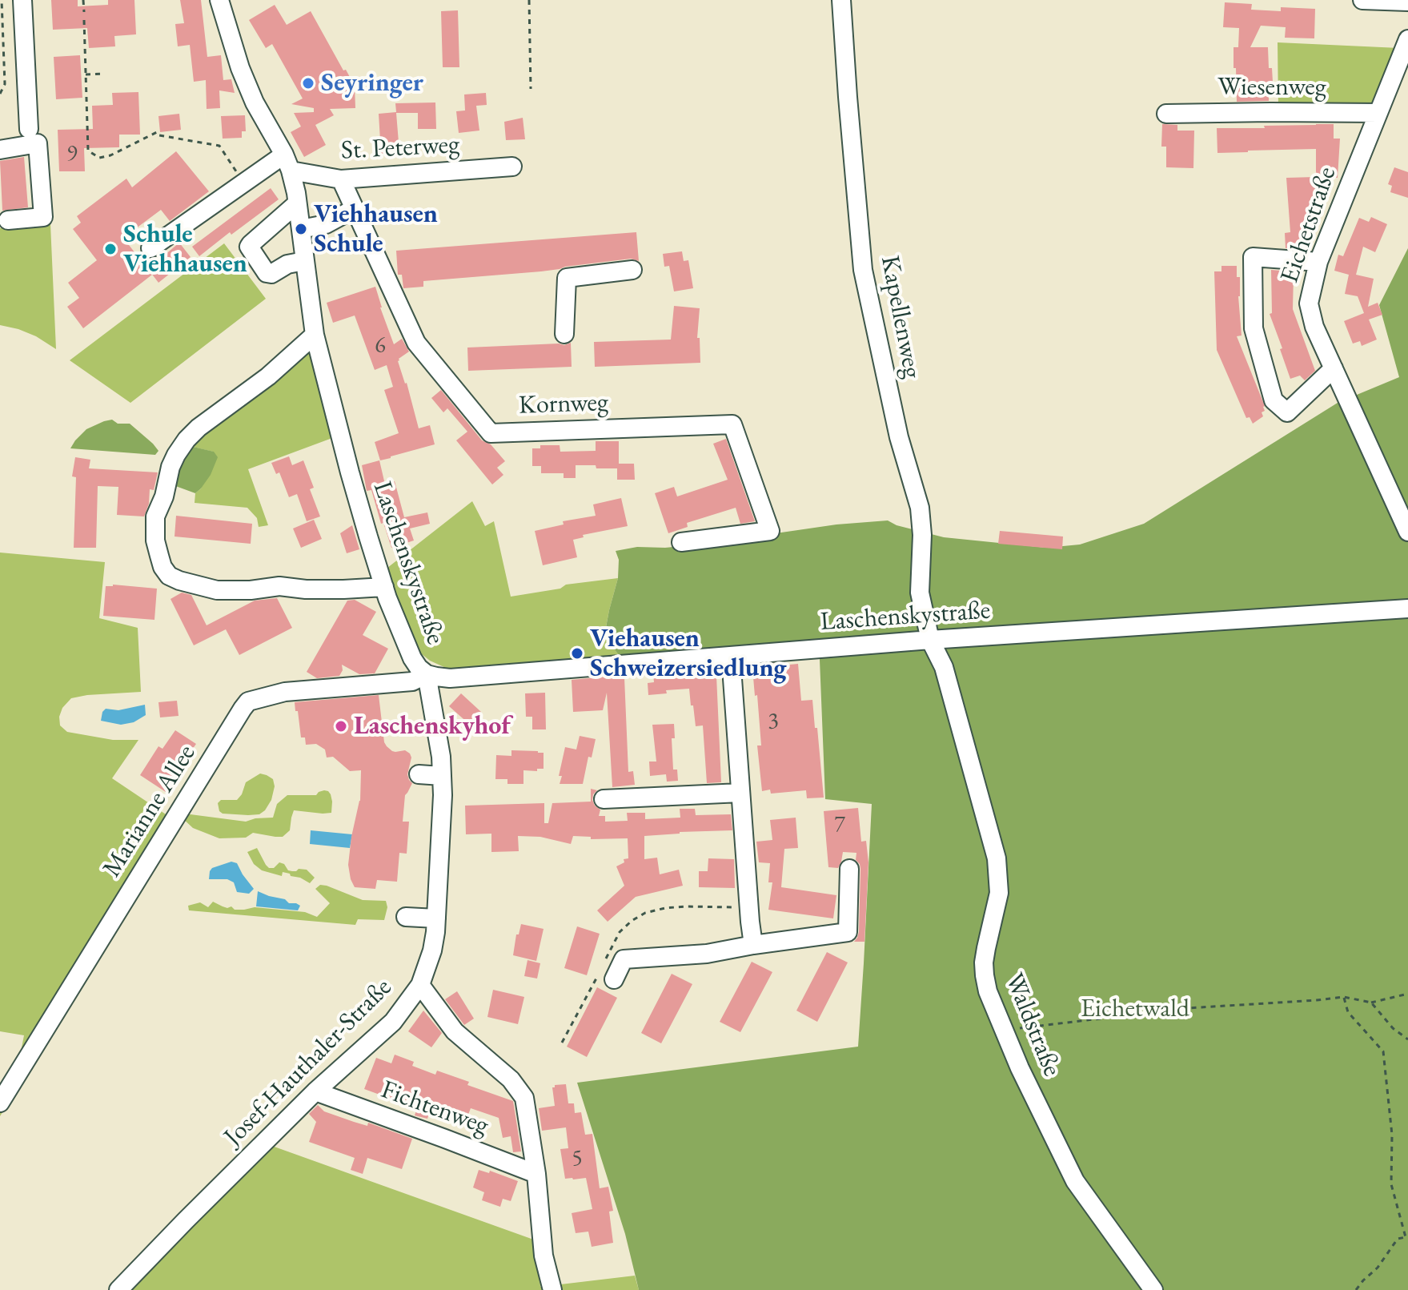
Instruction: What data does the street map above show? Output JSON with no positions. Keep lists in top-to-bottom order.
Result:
{
  "streets": {
    "street": [
      "Wiesenweg",
      "St. Peterweg",
      "Eichetstraße",
      "Kapellenweg",
      "Kornweg",
      "Laschenskystraße",
      "Marianne Allee",
      "Waldstraße",
      "Josef-Hauthaler-Straße",
      "Fichtenweg"
    ]
  },
  "crossings": [
    ["Wiesenweg", "Eichetstraße"],
    ["St. Peterweg", "Kornweg"],
    ["St. Peterweg", "Laschenskystraße"],
    ["Kapellenweg", "Laschenskystraße"],
    ["Kapellenweg", "Waldstraße"],
    ["Laschenskystraße", "Marianne Allee"],
    ["Laschenskystraße", "Waldstraße"],
    ["Laschenskystraße", "Josef-Hauthaler-Straße"],
    ["Marianne Allee", "Josef-Hauthaler-Straße"],
    ["Josef-Hauthaler-Straße", "Fichtenweg"]
  ],
  "parks": ["Eichetwald"],
  "places": [
    "Seyringer",
    "Viehhausen Schule",
    "Schule Viehhausen",
    "Viehausen Schweizersiedlung",
    "Laschenskyhof"
  ],
  "house_numbers": [
    "9",
    "6",
    "3",
    "7",
    "5"
  ]
}
